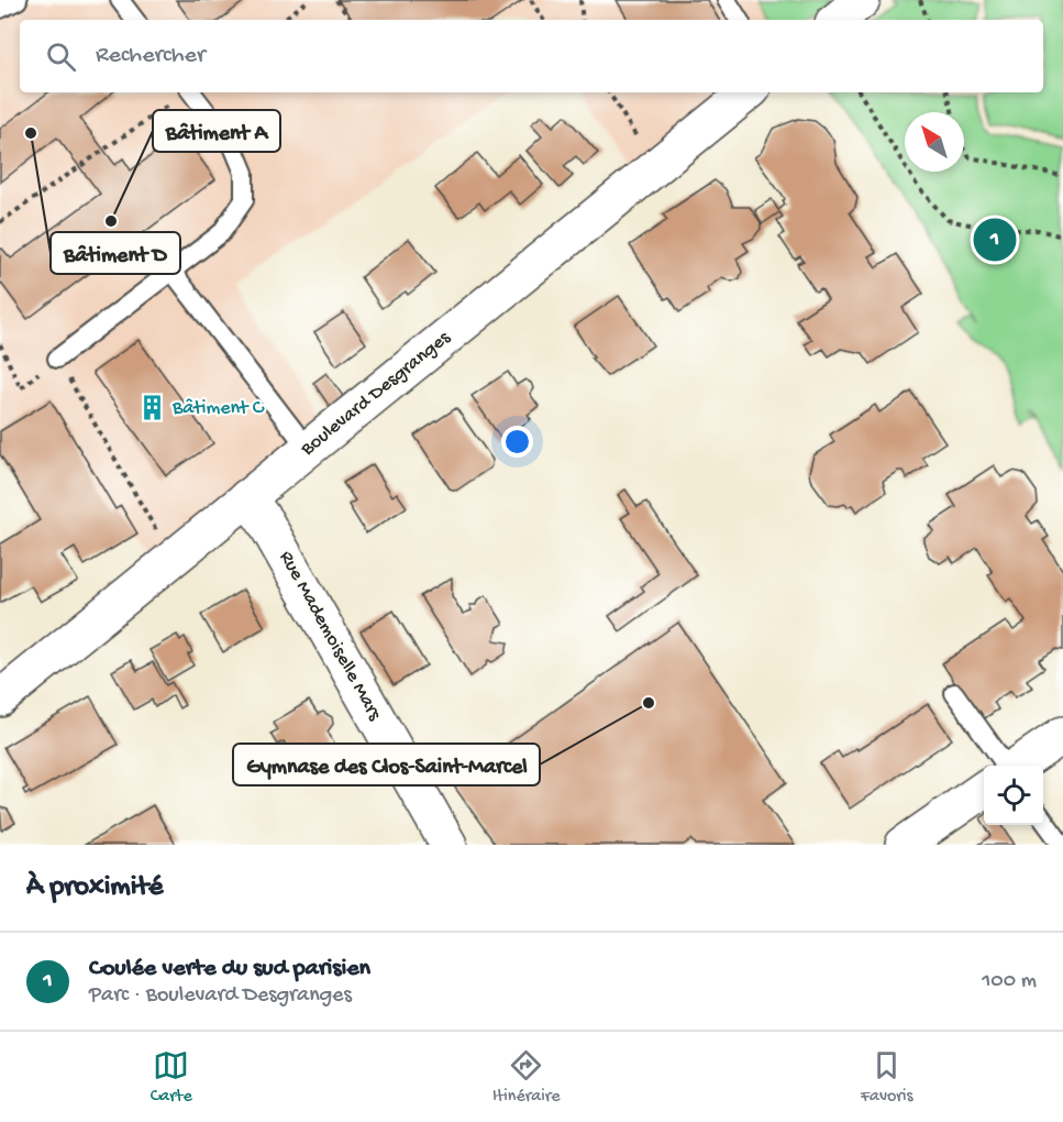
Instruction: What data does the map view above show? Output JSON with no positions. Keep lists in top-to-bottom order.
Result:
{
  "streets": {
    "street": ["Boulevard Desgranges", "Rue Mademoiselle Mars"]
  },
  "crossings": [
    ["Boulevard Desgranges", "Rue Mademoiselle Mars"]
  ],
  "places": {
    "other": ["Bâtiment D", "Bâtiment A", "Gymnase des Clos-Saint-Marcel"],
    "building": ["Bâtiment C"]
  },
  "north": "top left",
  "page": {
    "search": "Rechercher",
    "pins": "1",
    "heading": "À proximité",
    "list": [
      {
        "mark": "1",
        "name": "Coulée verte du sud parisien",
        "note": "Parc · Boulevard Desgranges",
        "value": "100 m"
      }
    ],
    "nav": ["Carte", "Itinéraire", "Favoris"]
  }
}
